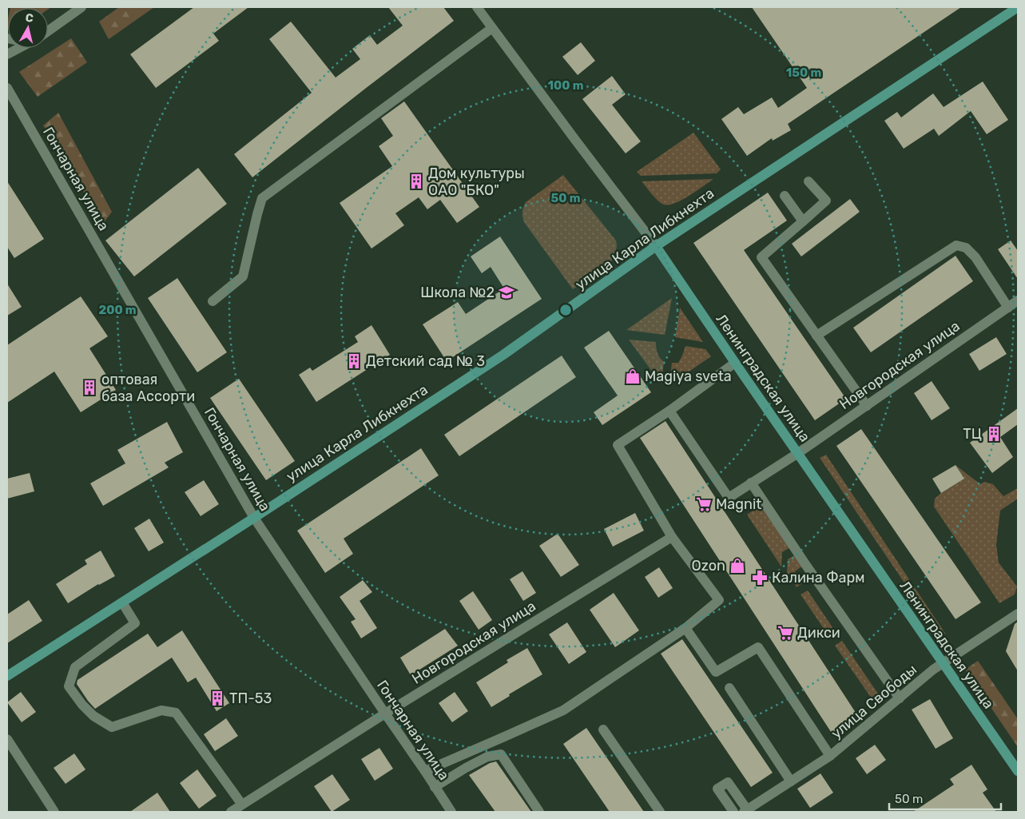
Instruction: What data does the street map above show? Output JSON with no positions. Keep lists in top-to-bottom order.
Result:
{
  "streets": {
    "main road": ["улица Карла Либкнехта", "Ленинградская улица"],
    "street": ["Гончарная улица", "Новгородская улица", "улица Свободы"]
  },
  "crossings": [
    ["Гончарная улица", "улица Карла Либкнехта"],
    ["Гончарная улица", "Новгородская улица"],
    ["улица Карла Либкнехта", "Ленинградская улица"],
    ["Новгородская улица", "Ленинградская улица"],
    ["Ленинградская улица", "улица Свободы"]
  ],
  "places": {
    "building": [
      "Дом культуры ОАО \"БКО\"",
      "Детский сад № 3",
      "оптовая база Ассорти",
      "ТЦ",
      "ТП-53"
    ],
    "school or university": ["Школа №2"],
    "shop": ["Magiya sveta", "Ozon"],
    "supermarket": ["Magnit", "Дикси"],
    "pharmacy": ["Калина Фарм"]
  },
  "scale_bar": "50 m",
  "north": "top",
  "rings": [
    "150 m",
    "100 m",
    "50 m",
    "200 m"
  ]
}
